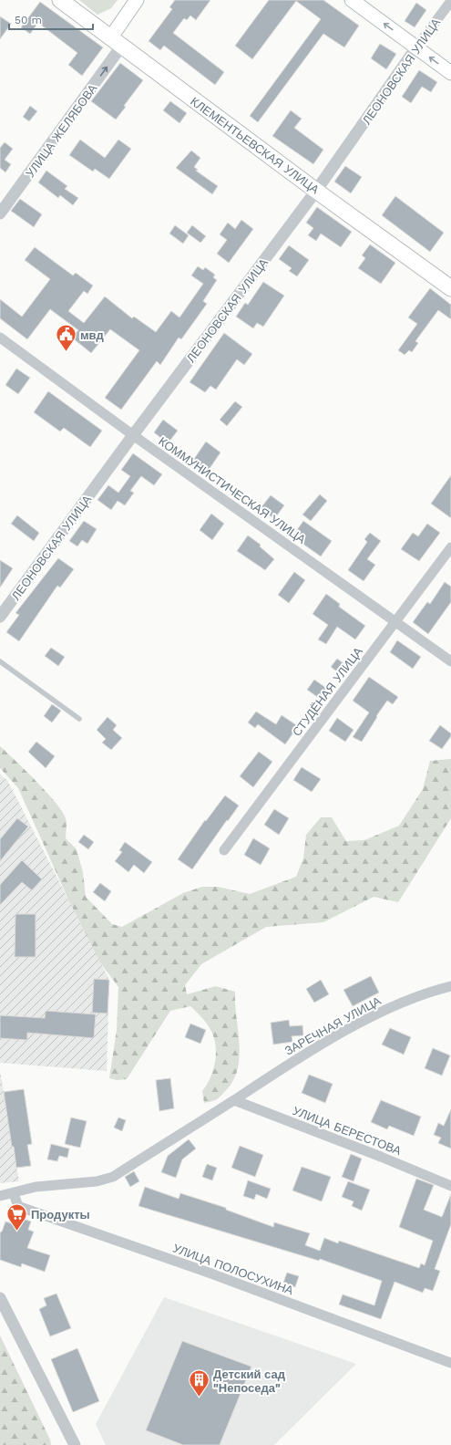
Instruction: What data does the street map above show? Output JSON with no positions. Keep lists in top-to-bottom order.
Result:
{
  "streets": {
    "main road": ["УЛИЦА ЖЕЛЯБОВА", "КЛЕМЕНТЬЕВСКАЯ УЛИЦА"],
    "street": [
      "ЛЕОНОВСКАЯ УЛИЦА",
      "КОММУНИСТИЧЕСКАЯ УЛИЦА",
      "СТУДЁНАЯ УЛИЦА",
      "ЗАРЕЧНАЯ УЛИЦА",
      "УЛИЦА БЕРЕСТОВА",
      "УЛИЦА ПОЛОСУХИНА"
    ]
  },
  "crossings": [
    ["ЛЕОНОВСКАЯ УЛИЦА", "КЛЕМЕНТЬЕВСКАЯ УЛИЦА"],
    ["ЛЕОНОВСКАЯ УЛИЦА", "КОММУНИСТИЧЕСКАЯ УЛИЦА"],
    ["УЛИЦА ЖЕЛЯБОВА", "КЛЕМЕНТЬЕВСКАЯ УЛИЦА"],
    ["КОММУНИСТИЧЕСКАЯ УЛИЦА", "СТУДЁНАЯ УЛИЦА"],
    ["ЗАРЕЧНАЯ УЛИЦА", "УЛИЦА БЕРЕСТОВА"]
  ],
  "one_way": ["УЛИЦА ЖЕЛЯБОВА"],
  "places": {
    "public building": ["мвд"],
    "supermarket": ["Продукты"],
    "building": ["Детский сад \"Непоседа\""]
  },
  "scale_bar": "50 m"
}
